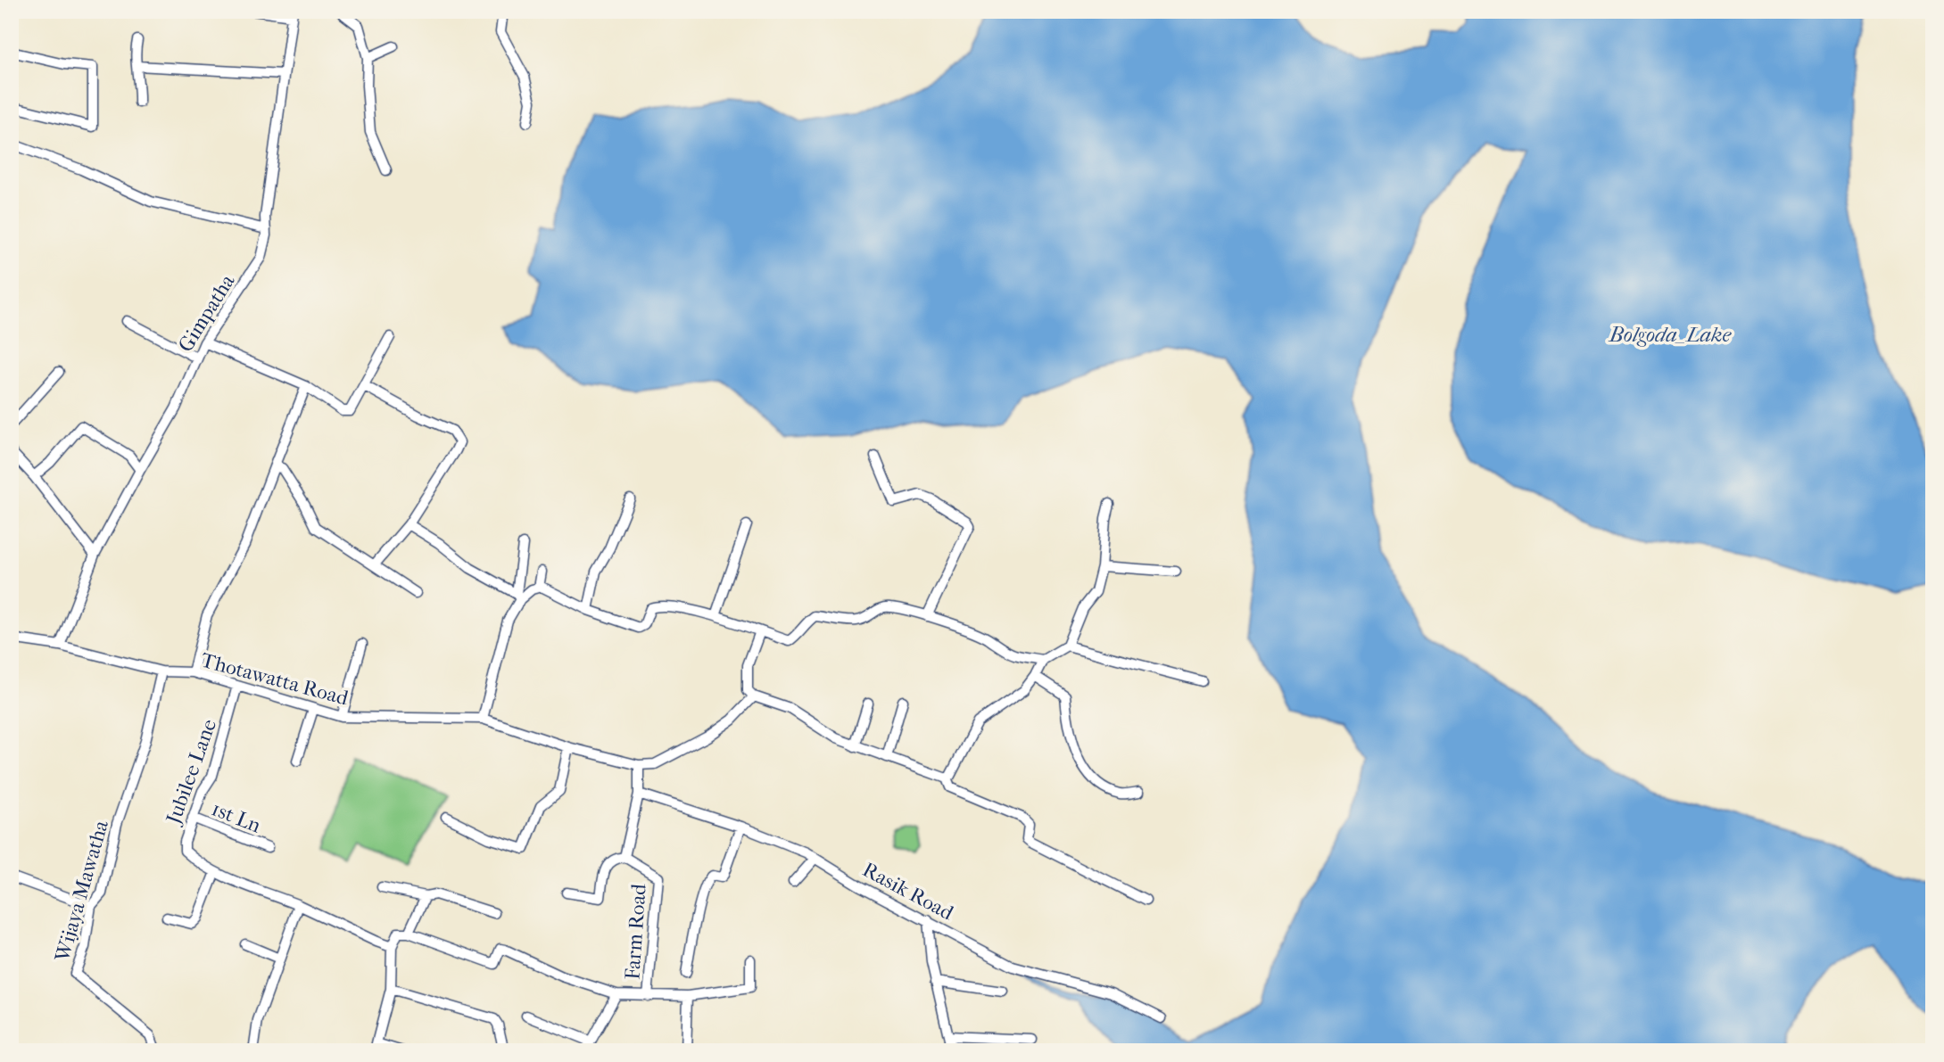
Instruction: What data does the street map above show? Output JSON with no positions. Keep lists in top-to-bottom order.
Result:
{
  "streets": {
    "street": [
      "Gimpatha",
      "Thotawatta Road",
      "Jubilee Lane",
      "1st Ln",
      "Wijaya Mawatha",
      "Rasik Road",
      "Farm Road"
    ]
  },
  "crossings": [
    ["Gimpatha", "Thotawatta Road"],
    ["Thotawatta Road", "Jubilee Lane"],
    ["Thotawatta Road", "Wijaya Mawatha"],
    ["Thotawatta Road", "Farm Road"],
    ["Jubilee Lane", "1st Ln"],
    ["Rasik Road", "Farm Road"]
  ],
  "water": ["Bolgoda_Lake"]
}
